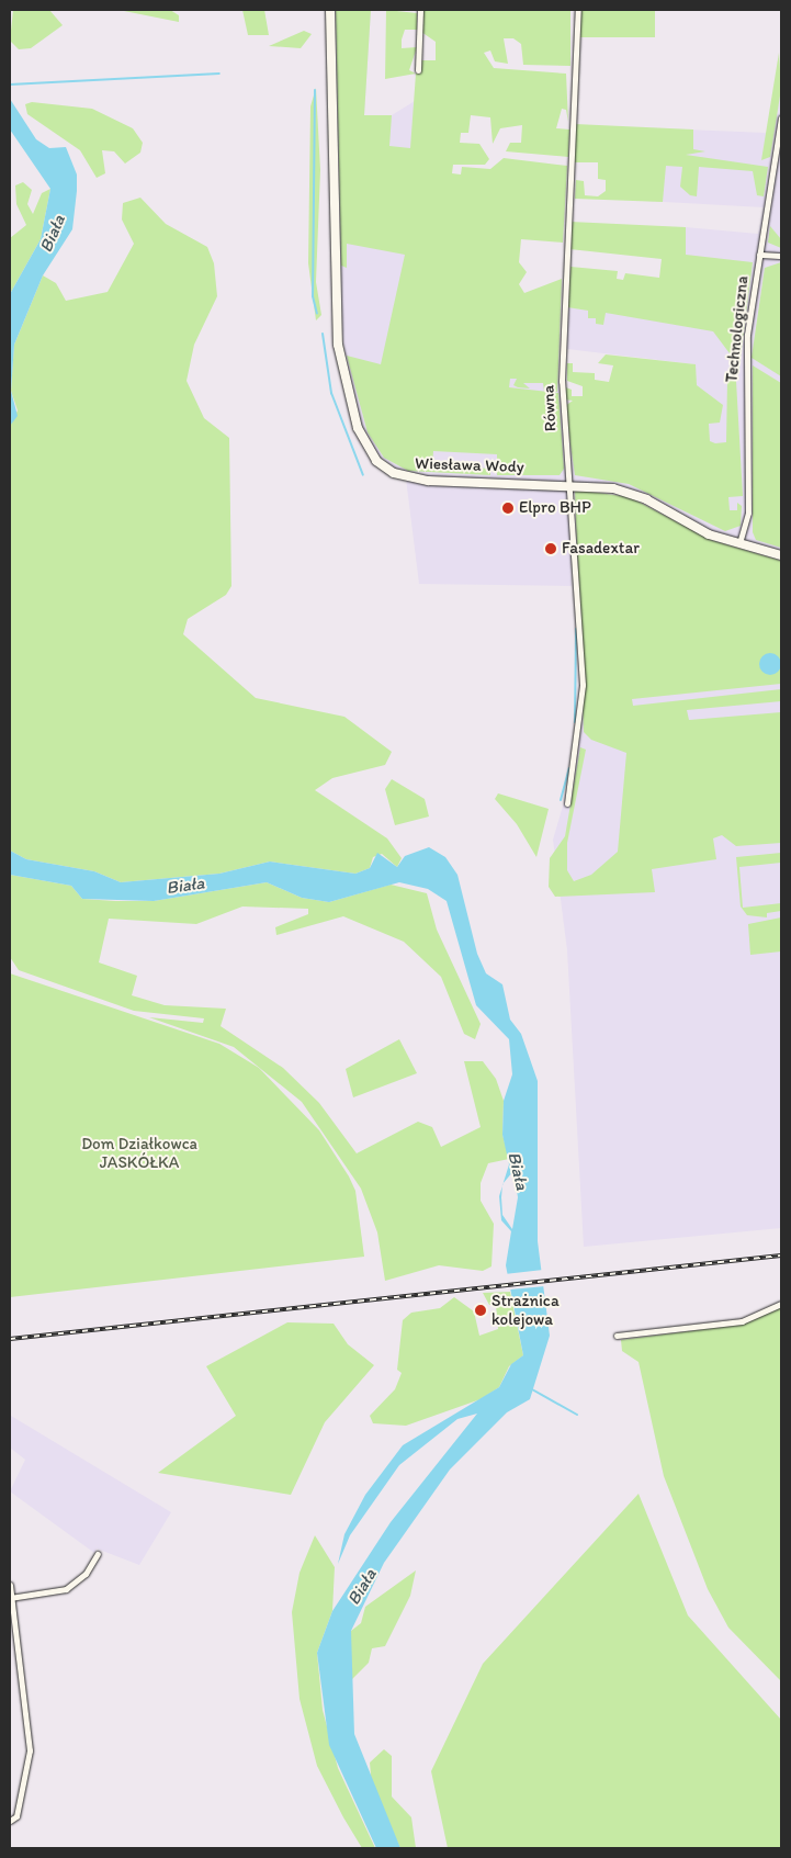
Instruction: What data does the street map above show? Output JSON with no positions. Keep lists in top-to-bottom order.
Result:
{
  "streets": {
    "street": ["Technologiczna", "Równa", "Wiesława Wody"]
  },
  "crossings": [
    ["Technologiczna", "Wiesława Wody"],
    ["Równa", "Wiesława Wody"]
  ],
  "water": ["Biała"],
  "parks": ["Dom Działkowca JASKÓŁKA"],
  "places": ["Elpro BHP", "Fasadextar", "Strażnica kolejowa"]
}
